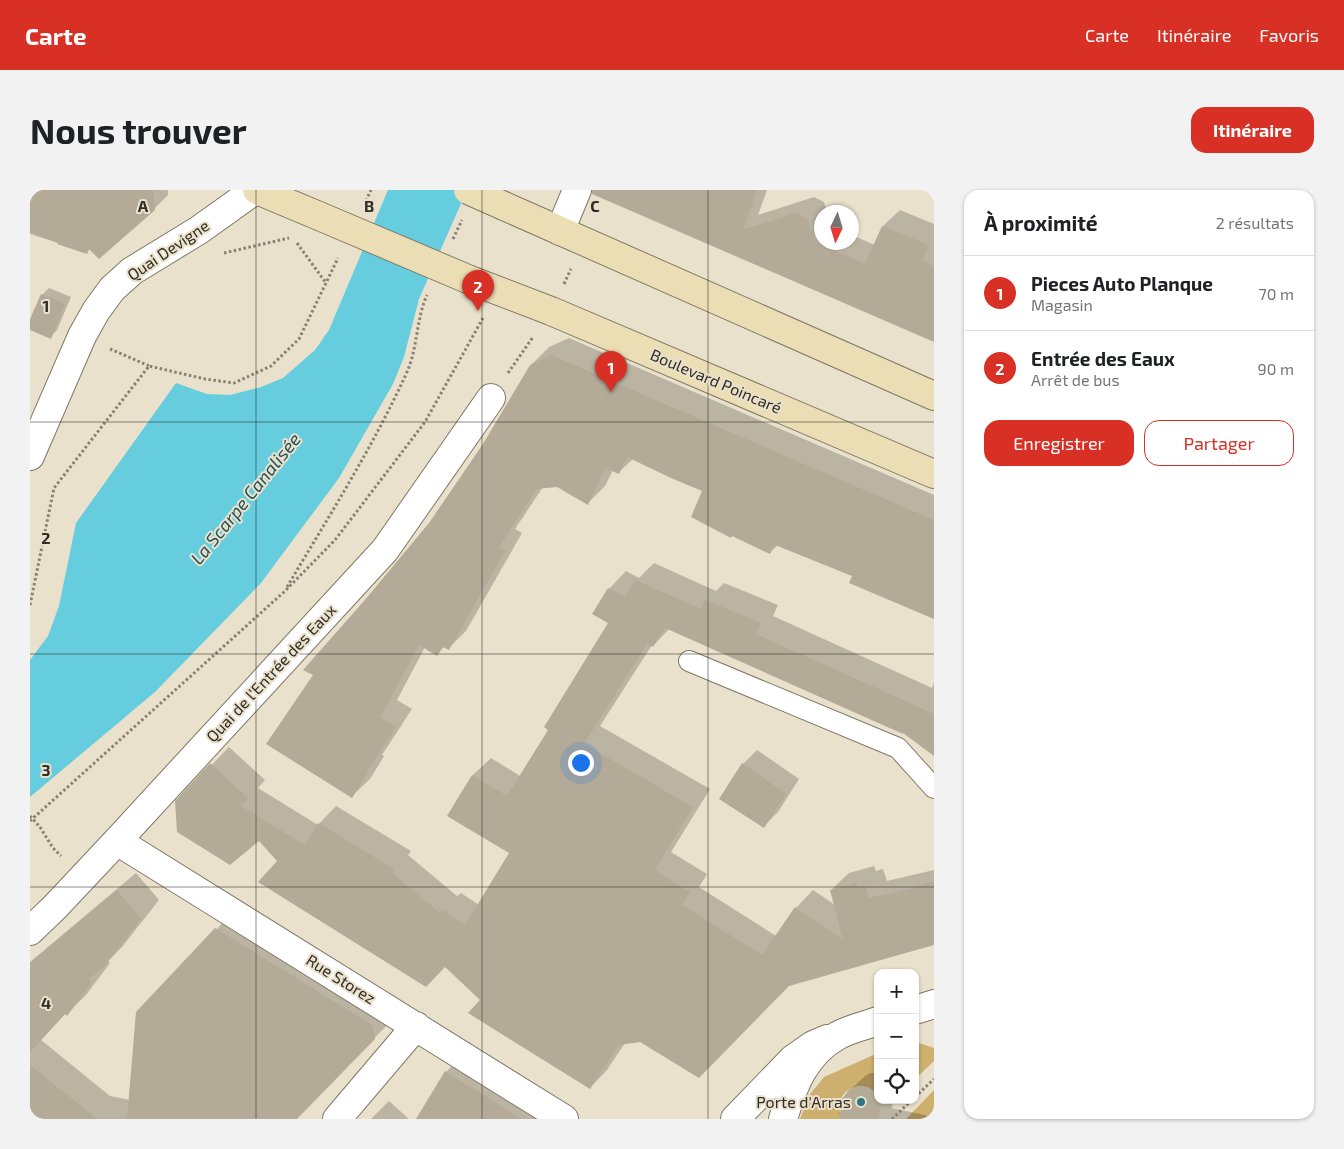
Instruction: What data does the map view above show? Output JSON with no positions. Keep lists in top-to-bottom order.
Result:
{
  "streets": {
    "main road": ["Boulevard Poincaré"],
    "street": ["Quai Devigne", "Quai de l'Entrée des Eaux", "Rue Storez"]
  },
  "crossings": [
    ["Quai Devigne", "Boulevard Poincaré"],
    ["Quai de l'Entrée des Eaux", "Rue Storez"]
  ],
  "water": ["La Scarpe Canalisée"],
  "places": ["Porte d'Arras"],
  "north": "bottom",
  "page": {
    "header": "Carte",
    "nav": ["Carte", "Itinéraire", "Favoris"],
    "buttons": [
      "Itinéraire",
      ["Enregistrer", "Partager"]
    ],
    "title": "Nous trouver",
    "heading": ["À proximité", "2 résultats"],
    "list": [
      {
        "mark": "1",
        "name": "Pieces Auto Planque",
        "note": "Magasin",
        "value": "70 m"
      },
      {
        "mark": "2",
        "name": "Entrée des Eaux",
        "note": "Arrêt de bus",
        "value": "90 m"
      }
    ],
    "pins": ["2", "1"],
    "map_buttons": ["+", "−"]
  },
  "grid": {
    "columns": ["A", "B", "C"],
    "rows": [
      "1",
      "2",
      "3",
      "4"
    ]
  }
}
